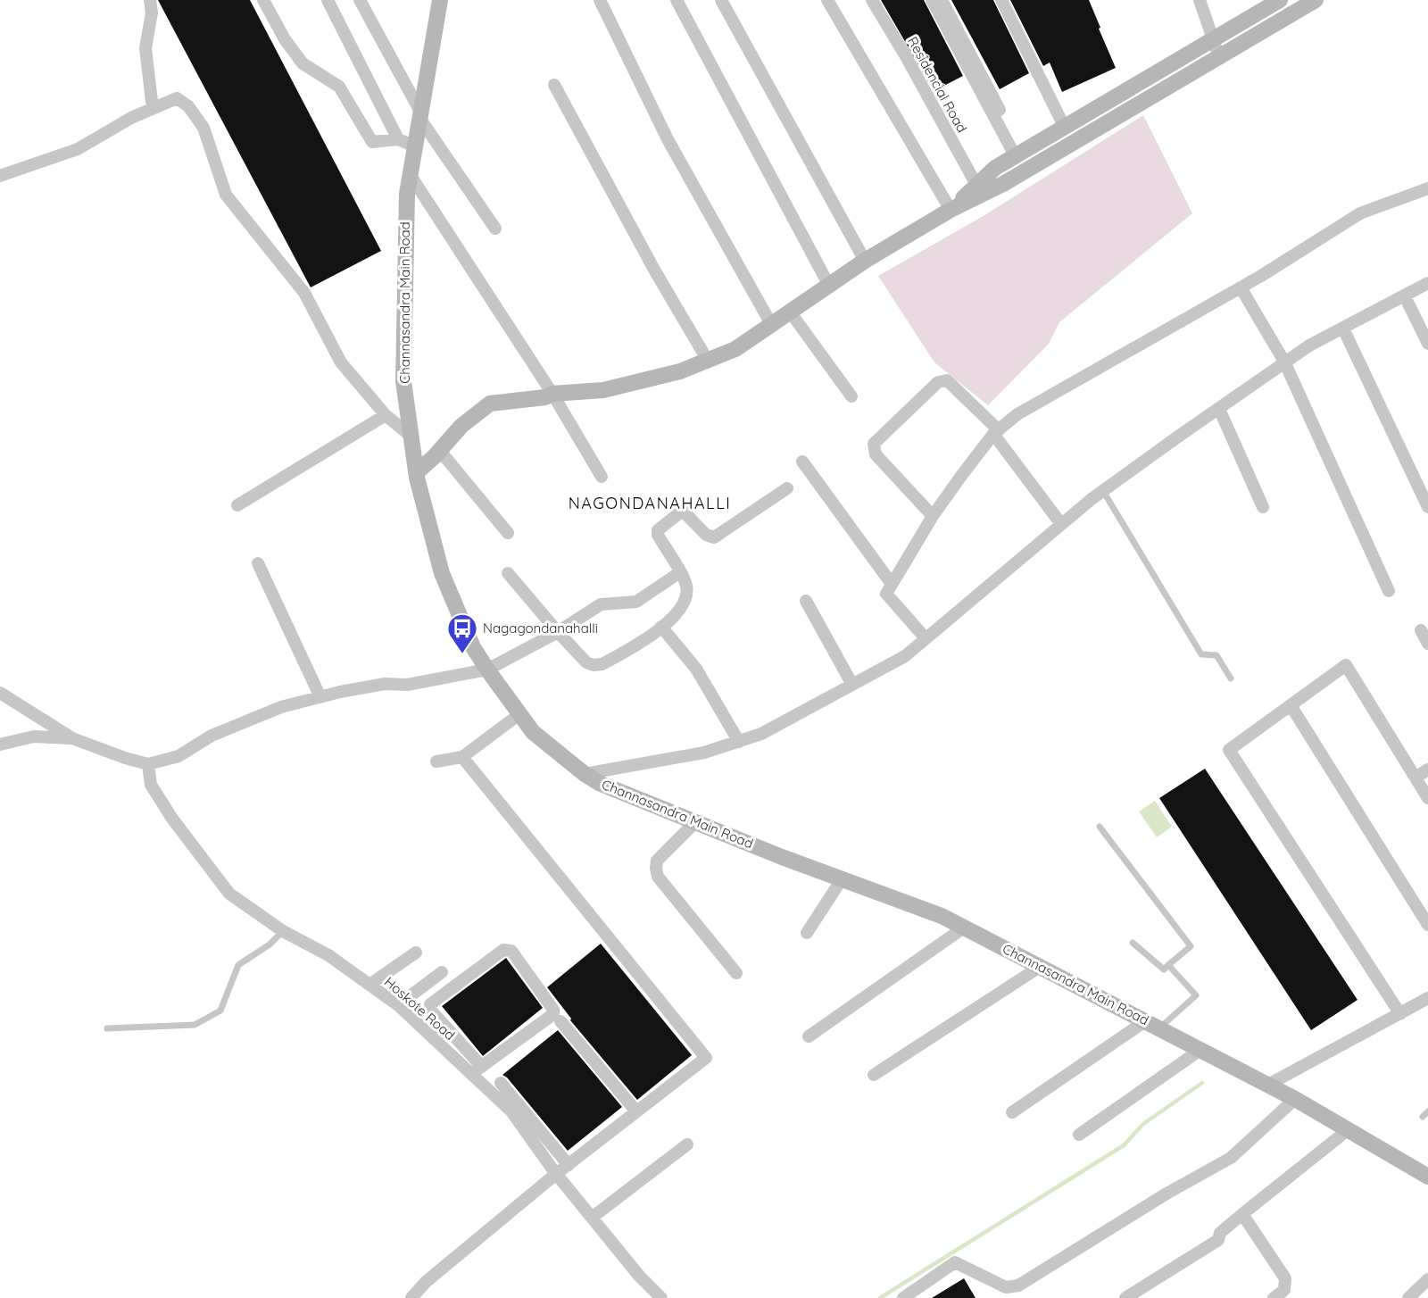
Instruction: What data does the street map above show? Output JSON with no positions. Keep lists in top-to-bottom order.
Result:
{
  "streets": {
    "street": ["Residencial Road", "Channasandra Main Road", "Hoskote Road"]
  },
  "districts": ["NAGONDANAHALLI"],
  "places": {
    "bus stop": ["Nagagondanahalli"]
  }
}
